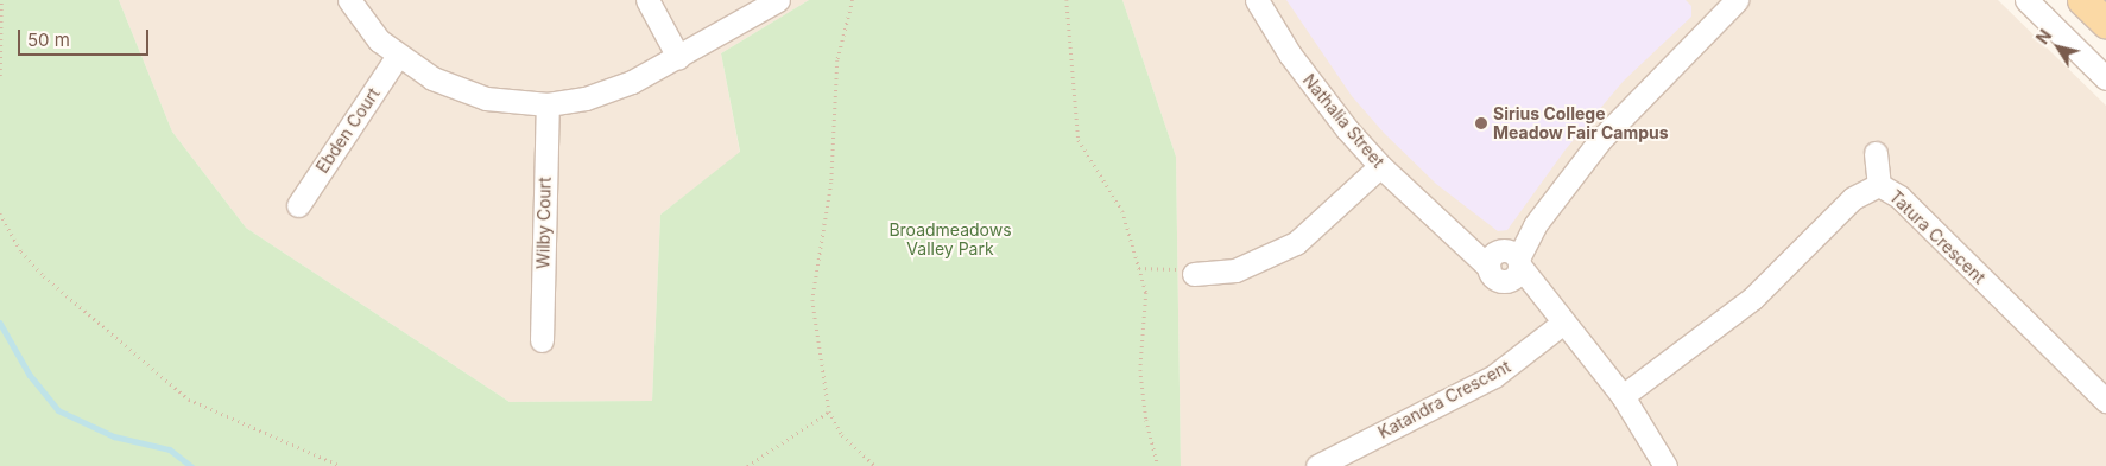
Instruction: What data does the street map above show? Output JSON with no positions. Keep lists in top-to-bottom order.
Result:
{
  "streets": {
    "street": [
      "Nathalia Street",
      "Ebden Court",
      "Wilby Court",
      "Tatura Crescent",
      "Katandra Crescent"
    ]
  },
  "crossings": [
    ["Nathalia Street", "Tatura Crescent"],
    ["Nathalia Street", "Katandra Crescent"]
  ],
  "parks": ["Broadmeadows Valley Park"],
  "places": ["Sirius College Meadow Fair Campus"],
  "scale_bar": "50 m",
  "north": "top left"
}
